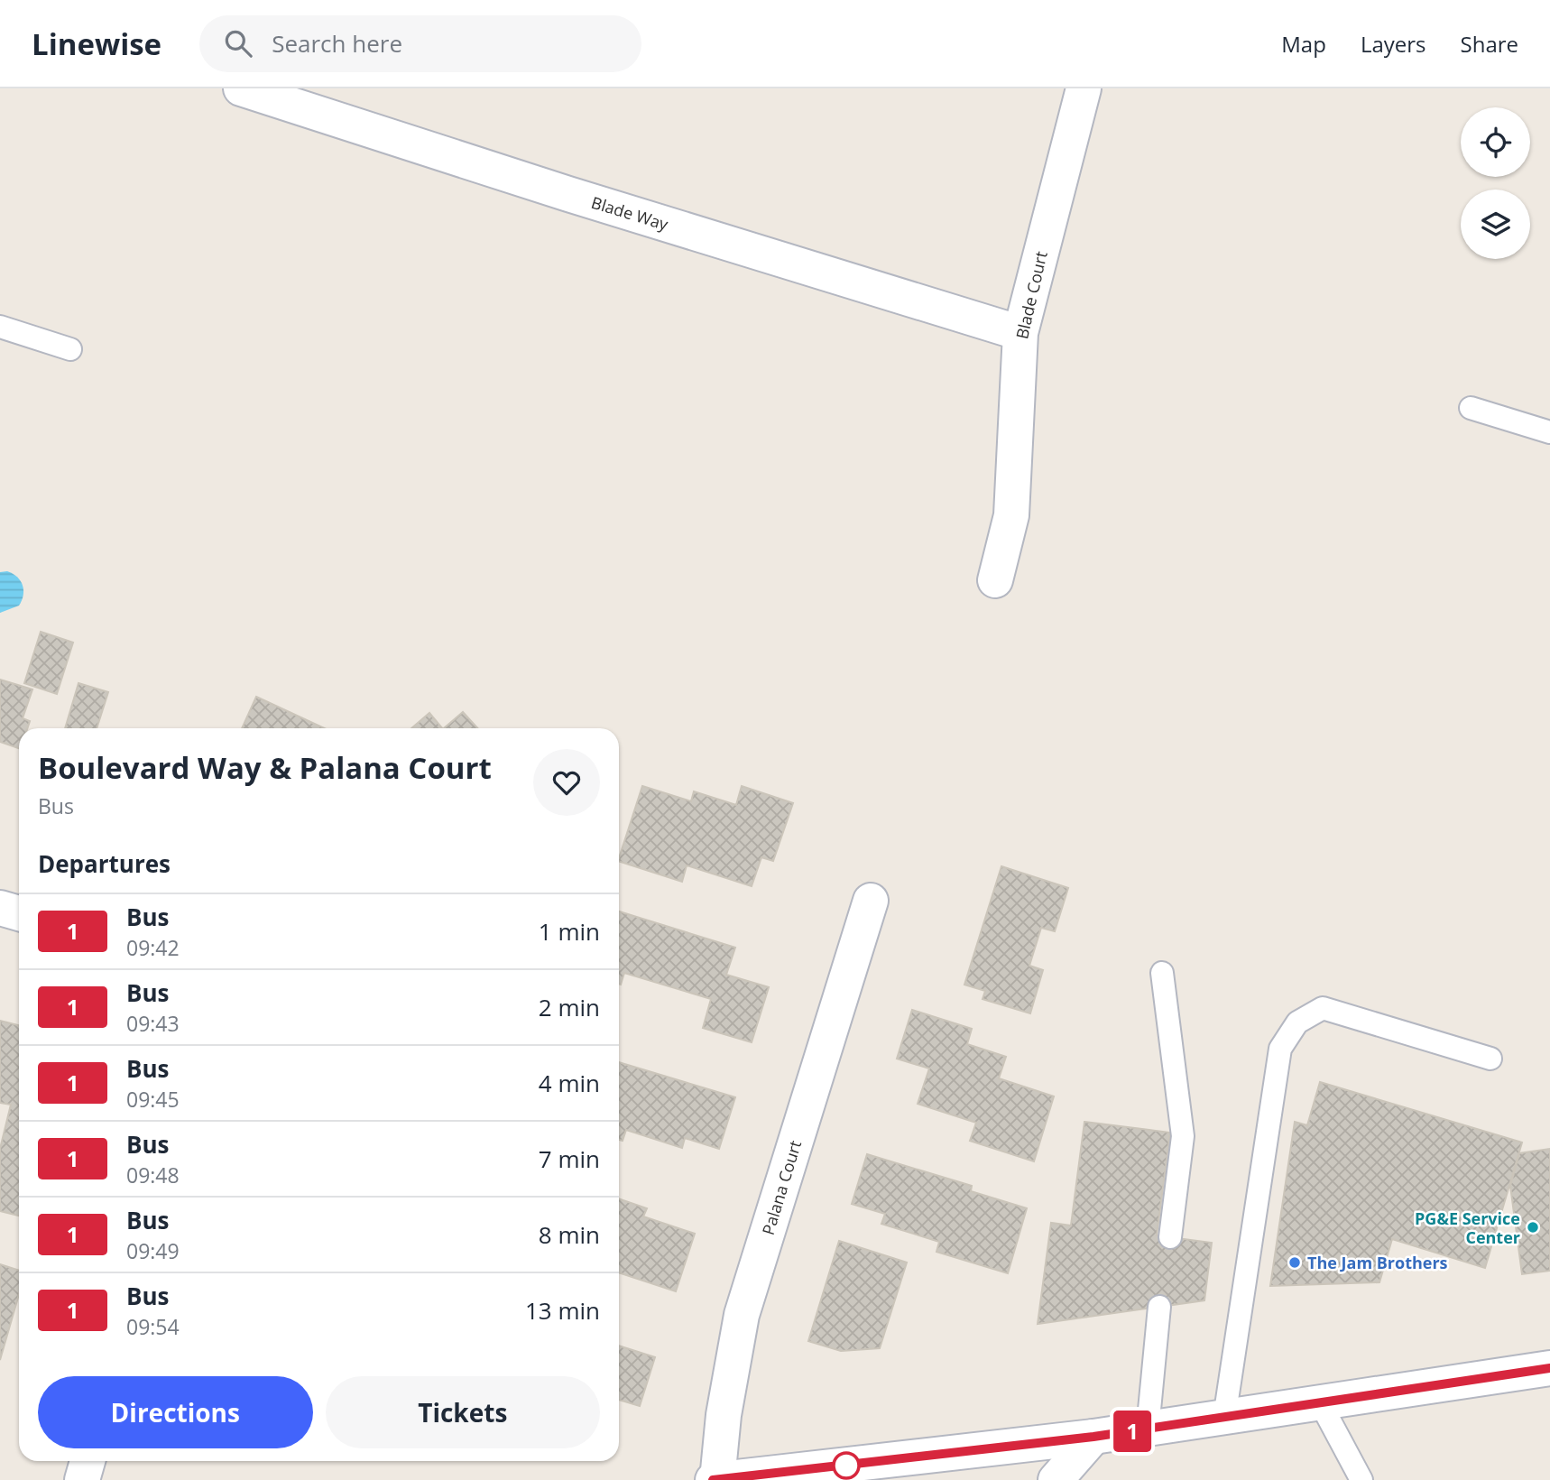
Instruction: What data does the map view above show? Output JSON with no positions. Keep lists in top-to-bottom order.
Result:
{
  "streets": {
    "street": ["Blade Way", "Blade Court", "Palana Court"]
  },
  "crossings": [
    ["Blade Way", "Blade Court"]
  ],
  "places": ["PG&E Service Center", "The Jam Brothers"],
  "lines": ["bus line 1"],
  "page": {
    "header": "Linewise",
    "search": "Search here",
    "nav": ["Map", "Layers", "Share"],
    "on_map": "1",
    "heading": [
      ["Boulevard Way & Palana Court", "Bus"],
      "Departures"
    ],
    "list": [
      {
        "mark": "1",
        "name": "Bus",
        "note": "09:42",
        "value": "1 min"
      },
      {
        "mark": "1",
        "name": "Bus",
        "note": "09:43",
        "value": "2 min"
      },
      {
        "mark": "1",
        "name": "Bus",
        "note": "09:45",
        "value": "4 min"
      },
      {
        "mark": "1",
        "name": "Bus",
        "note": "09:48",
        "value": "7 min"
      },
      {
        "mark": "1",
        "name": "Bus",
        "note": "09:49",
        "value": "8 min"
      },
      {
        "mark": "1",
        "name": "Bus",
        "note": "09:54",
        "value": "13 min"
      }
    ],
    "buttons": ["Directions", "Tickets"]
  }
}
